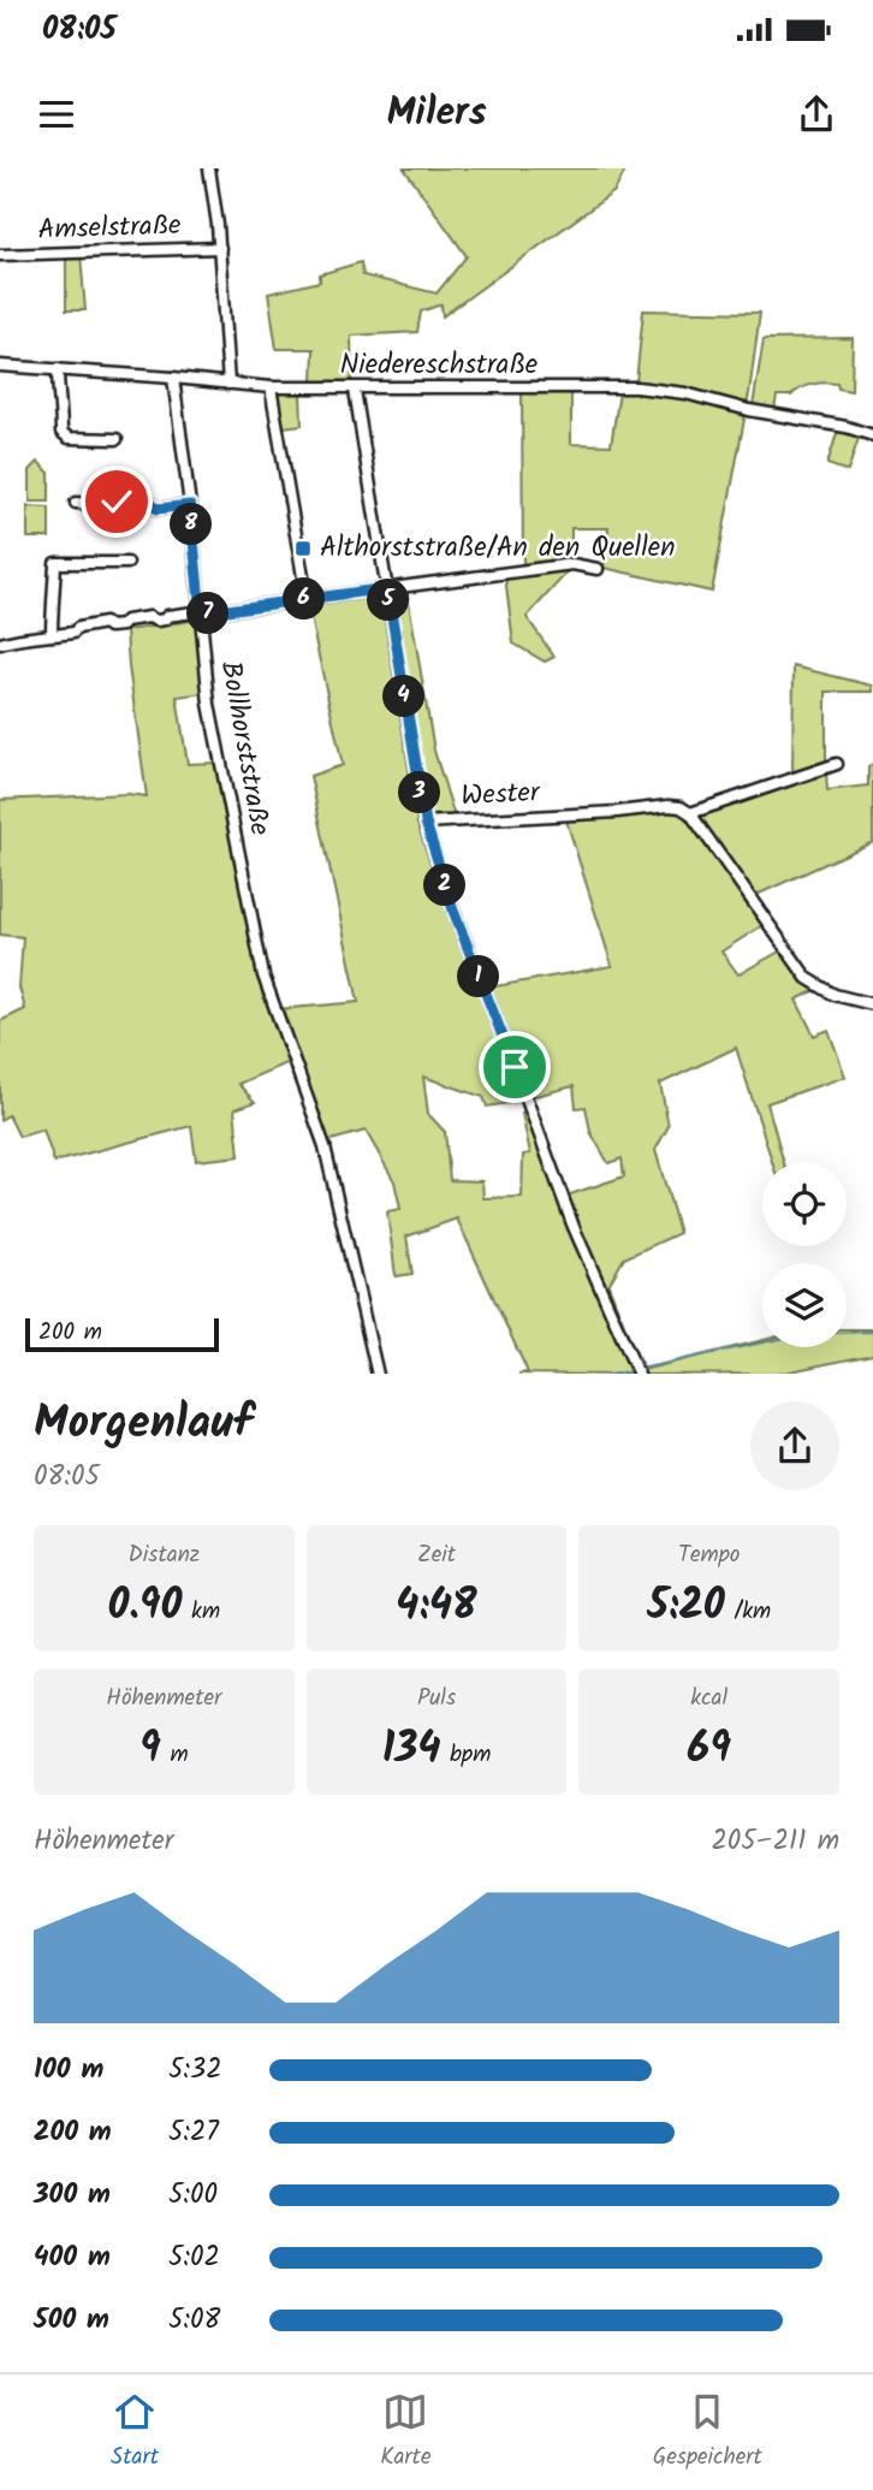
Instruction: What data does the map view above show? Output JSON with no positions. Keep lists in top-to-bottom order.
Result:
{
  "streets": {
    "street": [
      "Amselstraße",
      "Niedereschstraße",
      "Bollhorststraße",
      "Wester"
    ]
  },
  "crossings": [
    ["Niedereschstraße", "Bollhorststraße"]
  ],
  "places": {
    "transit": ["Althorststraße/An den Quellen"]
  },
  "scale_bar": "200 m",
  "page": {
    "status": "08:05",
    "header": "Milers",
    "pins": [
      "8",
      "6",
      "5",
      "7",
      "4",
      "3",
      "2",
      "1"
    ],
    "scale": "200 m",
    "heading": ["Morgenlauf", "08:05"],
    "stats": [
      ["Distanz", "0.90 km"],
      ["Zeit", "4:48"],
      ["Tempo", "5:20 /km"],
      ["Höhenmeter", "9 m"],
      ["Puls", "134 bpm"],
      ["kcal", "69"]
    ],
    "chart": ["Höhenmeter", "205–211 m"],
    "list": [
      {
        "name": "100 m",
        "note": "5:32"
      },
      {
        "name": "200 m",
        "note": "5:27"
      },
      {
        "name": "300 m",
        "note": "5:00"
      },
      {
        "name": "400 m",
        "note": "5:02"
      },
      {
        "name": "500 m",
        "note": "5:08"
      }
    ],
    "tabs": ["Start", "Karte", "Gespeichert"]
  }
}
